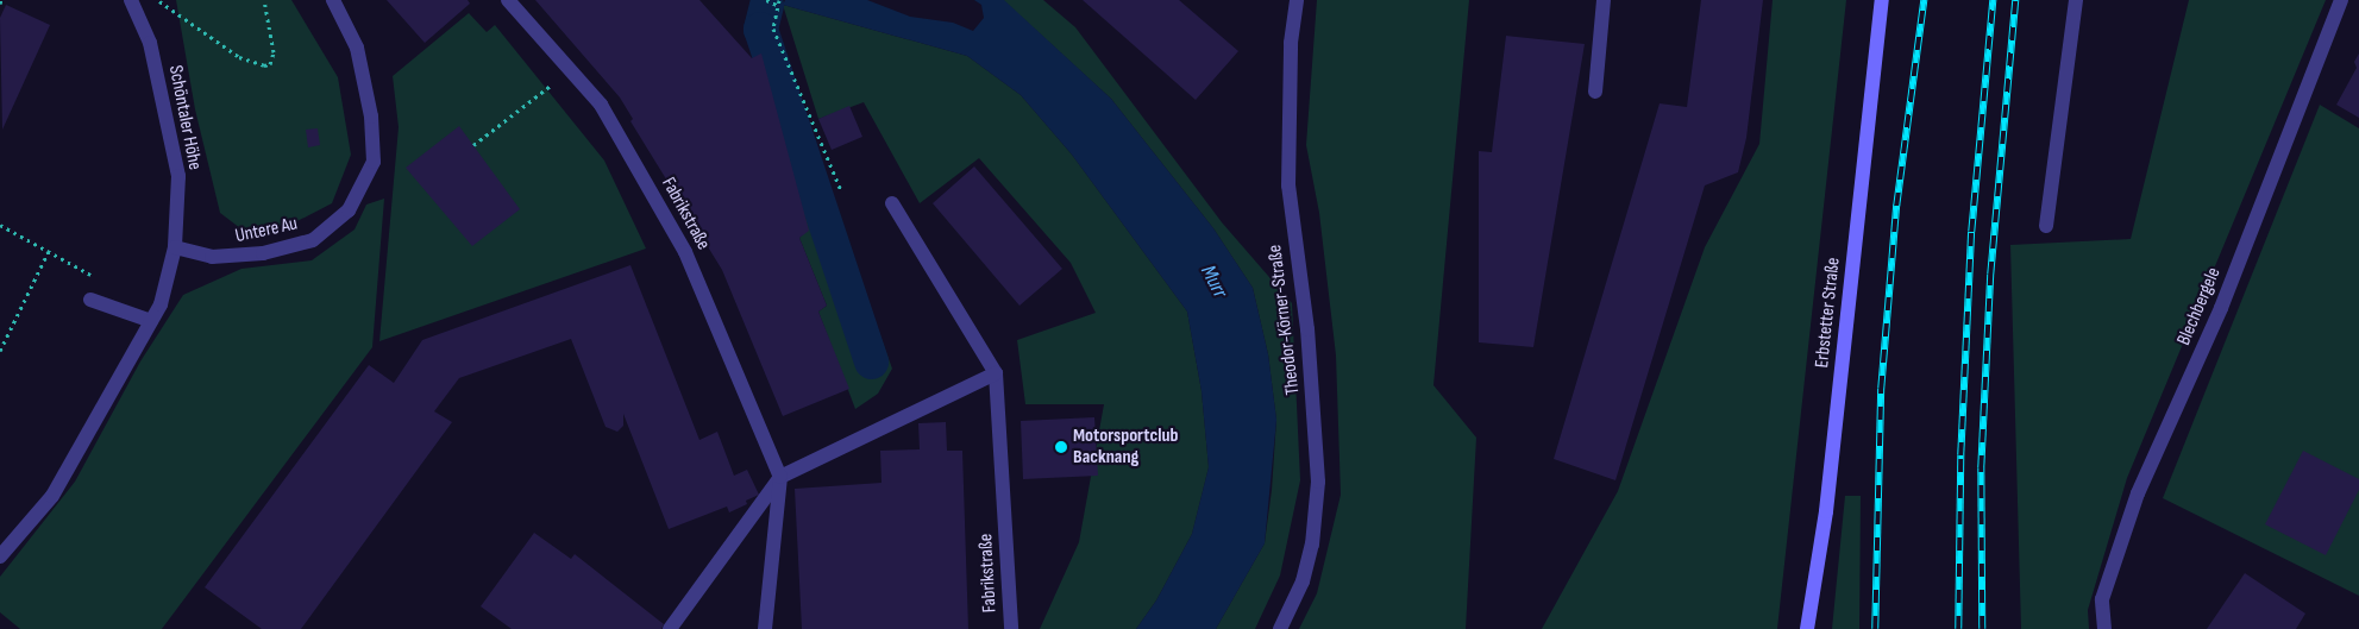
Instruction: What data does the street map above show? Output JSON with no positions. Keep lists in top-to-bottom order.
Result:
{
  "streets": {
    "street": [
      "Schöntaler Höhe",
      "Fabrikstraße",
      "Untere Au",
      "Blechbergele",
      "Erbstetter Straße",
      "Theodor-Körner-Straße"
    ]
  },
  "crossings": [
    ["Schöntaler Höhe", "Untere Au"]
  ],
  "water": ["Murr"],
  "places": ["Motorsportclub Backnang"]
}
